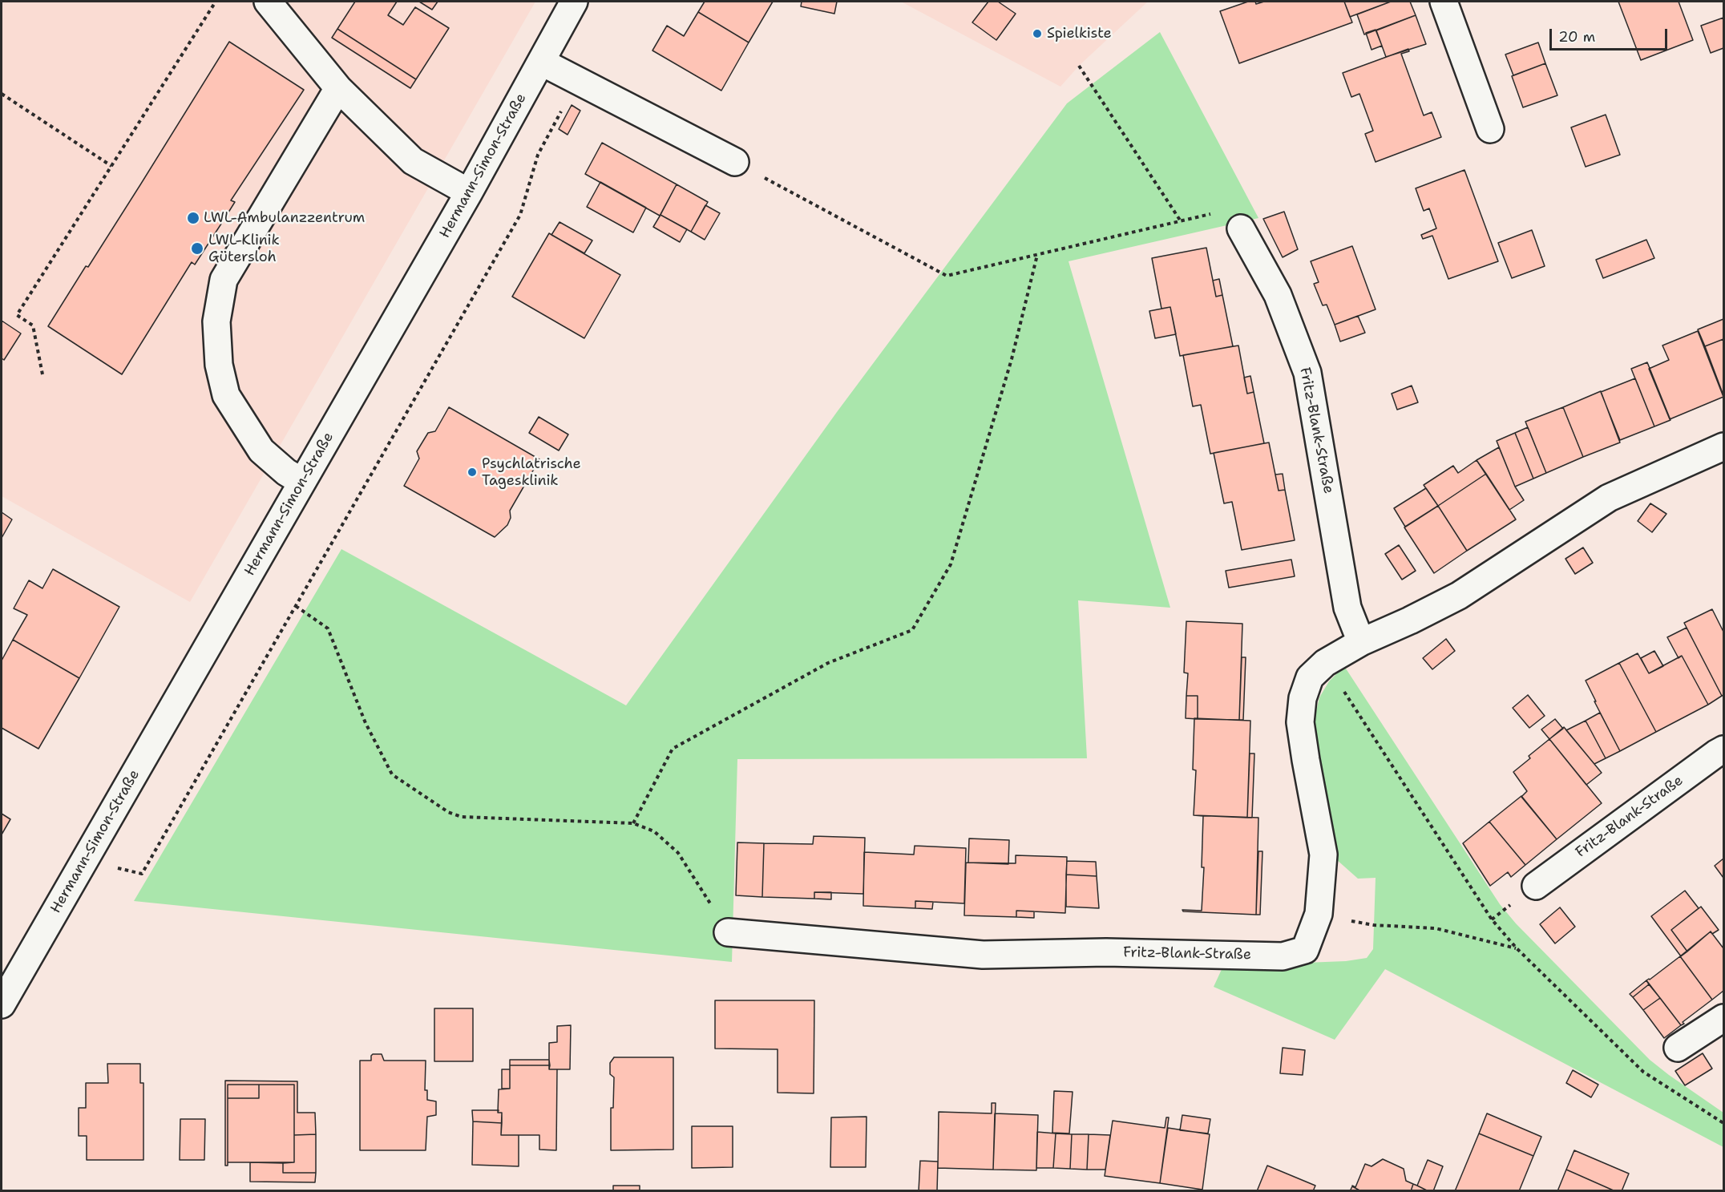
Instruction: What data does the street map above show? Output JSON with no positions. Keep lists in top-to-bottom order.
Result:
{
  "streets": {
    "street": ["Hermann-Simon-Straße", "Fritz-Blank-Straße"]
  },
  "places": [
    "Spielkiste",
    "LWL-Ambulanzzentrum",
    "LWL-Klinik Gütersloh",
    "Psychlatrische Tagesklinik"
  ],
  "scale_bar": "20 m"
}
